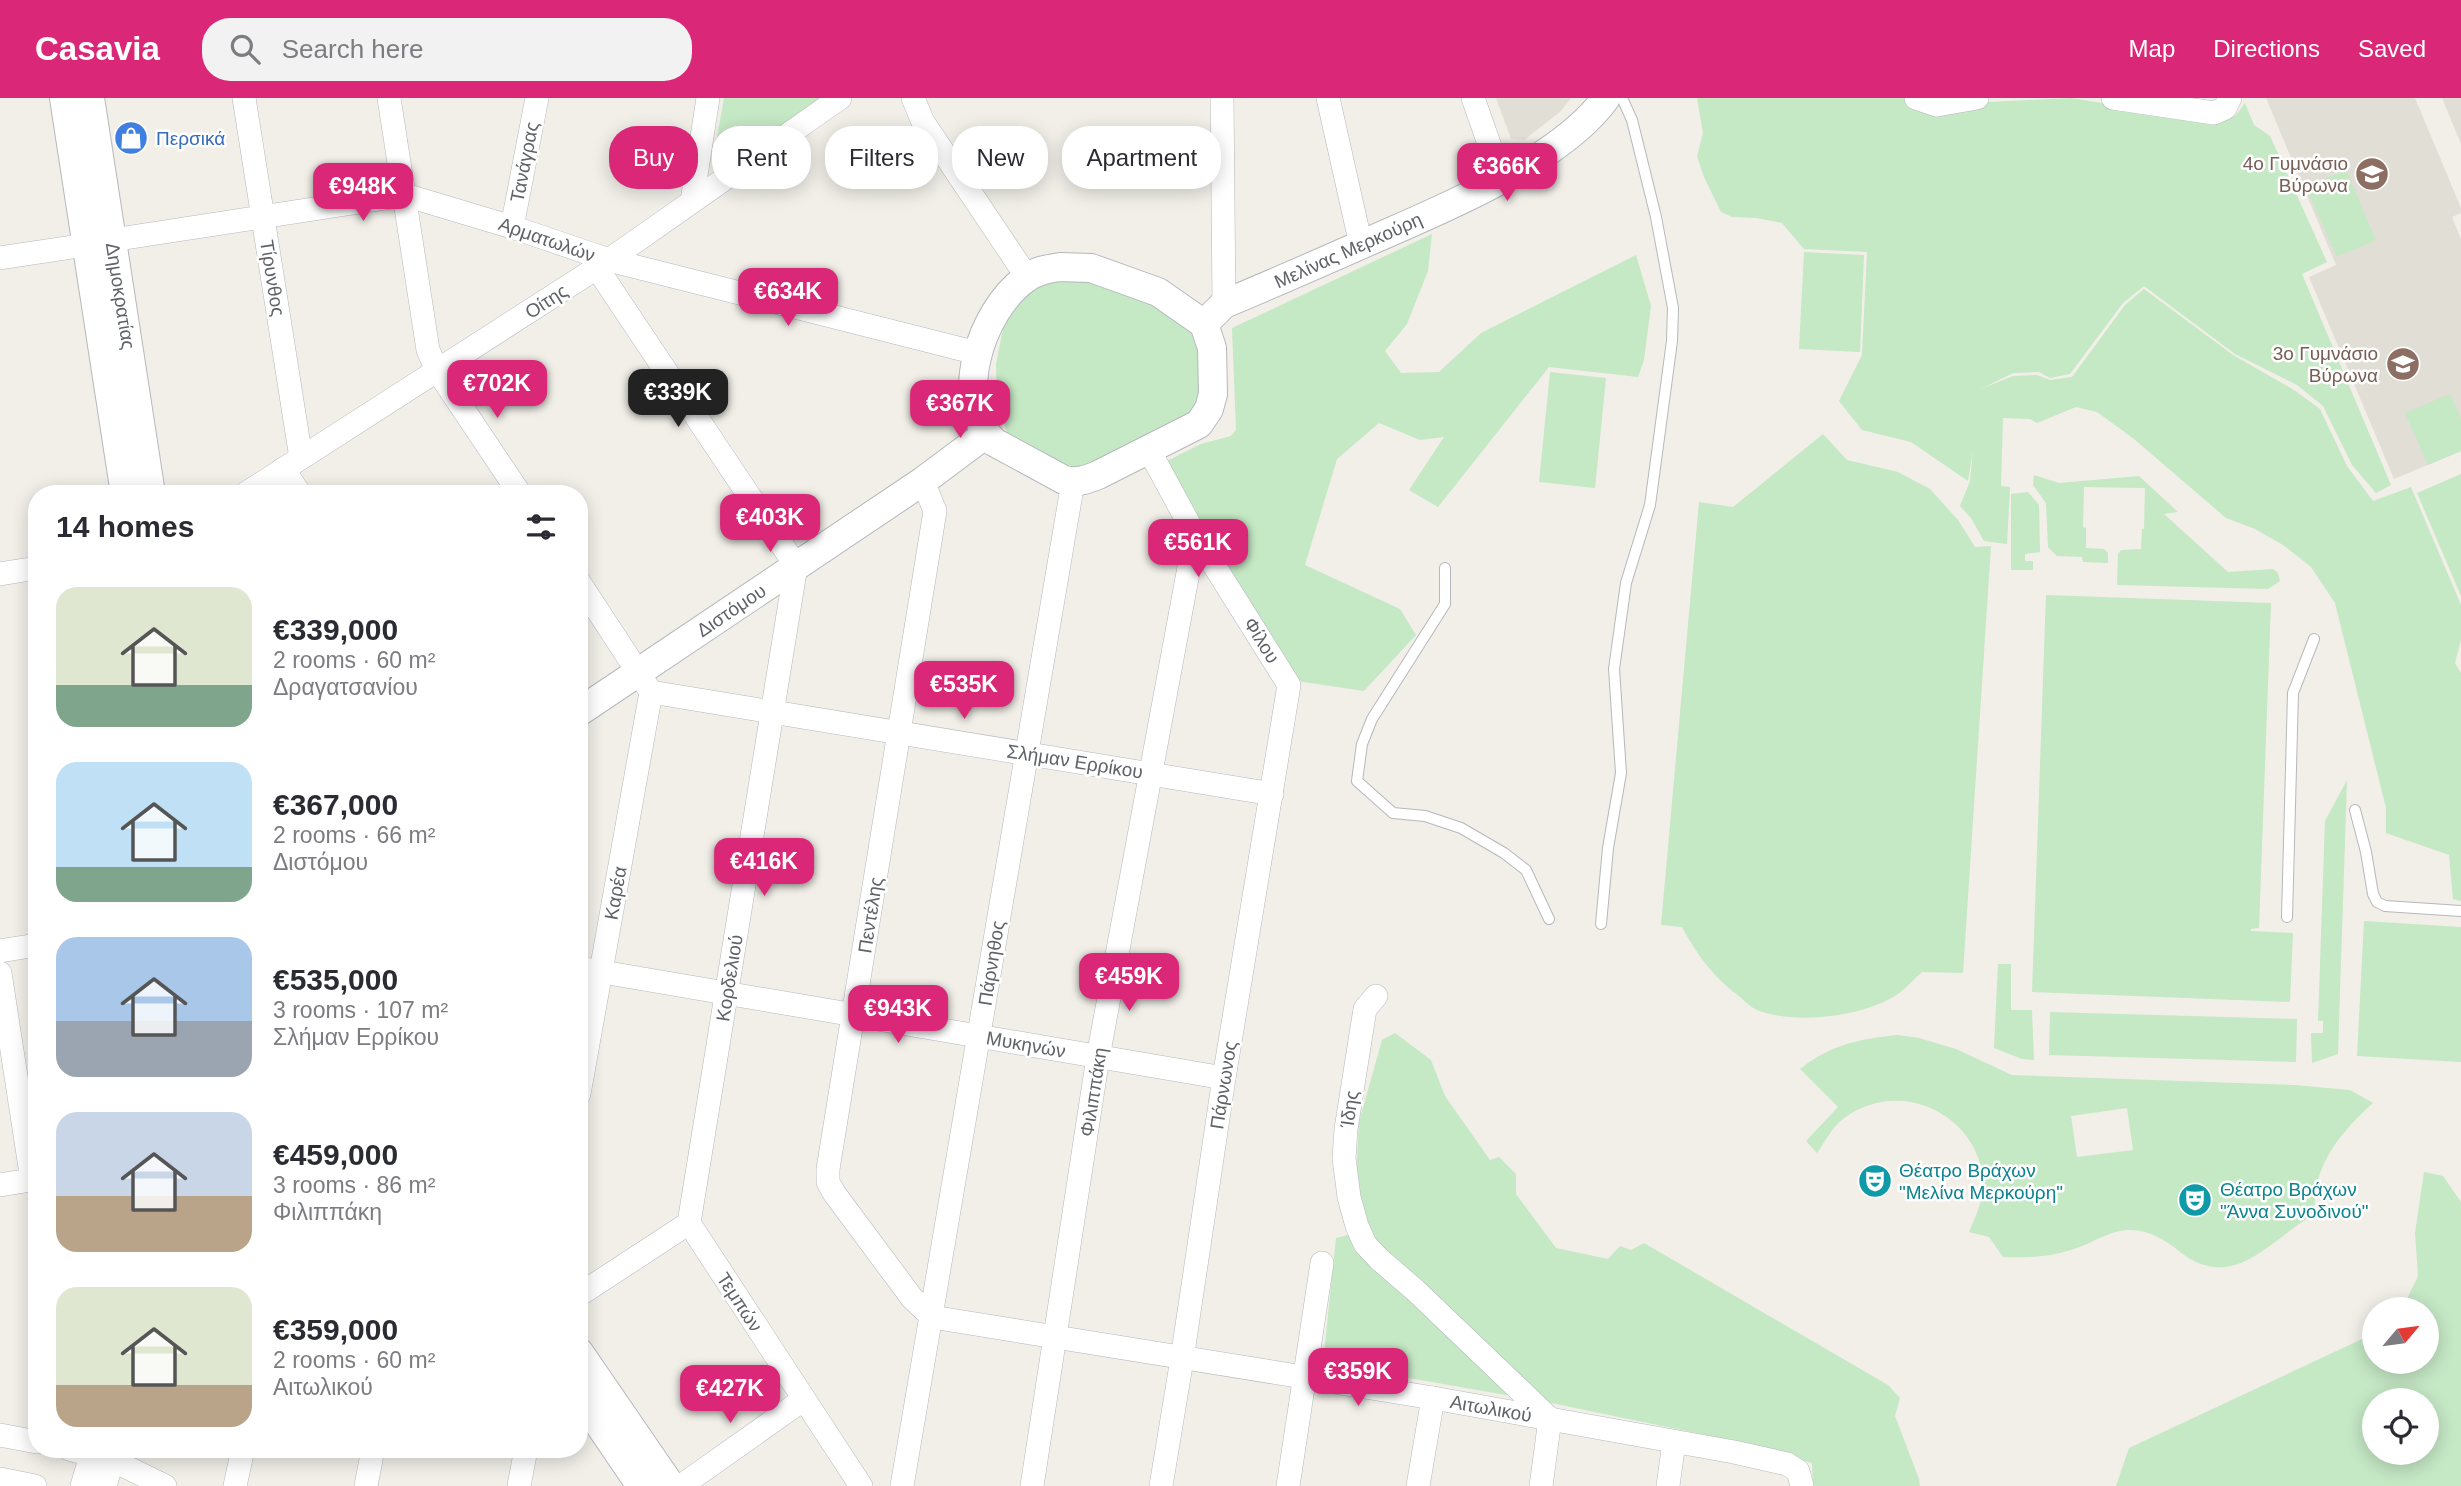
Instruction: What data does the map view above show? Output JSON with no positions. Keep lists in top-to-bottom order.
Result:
{
  "streets": {
    "street": [
      "Τανάγρας",
      "Αρματωλών",
      "Μελίνας Μερκούρη",
      "Τίρυνθος",
      "Δημοκρατίας",
      "Οίτης",
      "Διστόμου",
      "Φίλου",
      "Σλήμαν Ερρίκου",
      "Καρέα",
      "Πεντέλης",
      "Πάρνηθος",
      "Κορδελιού",
      "Μυκηνών",
      "Πάρνωνος",
      "Φιλιππάκη",
      "Ίδης",
      "Τεμπών",
      "Αιτωλικού"
    ]
  },
  "crossings": [
    ["Τανάγρας", "Αρματωλών"],
    ["Αρματωλών", "Τίρυνθος"],
    ["Αρματωλών", "Δημοκρατίας"],
    ["Αρματωλών", "Οίτης"],
    ["Αρματωλών", "Διστόμου"],
    ["Αρματωλών", "Φίλου"],
    ["Αρματωλών", "Πάρνηθος"],
    ["Τίρυνθος", "Οίτης"],
    ["Διστόμου", "Φίλου"],
    ["Διστόμου", "Σλήμαν Ερρίκου"],
    ["Διστόμου", "Καρέα"],
    ["Διστόμου", "Πεντέλης"],
    ["Διστόμου", "Πάρνηθος"],
    ["Διστόμου", "Κορδελιού"],
    ["Φίλου", "Πάρνηθος"],
    ["Φίλου", "Πάρνωνος"],
    ["Φίλου", "Φιλιππάκη"],
    ["Σλήμαν Ερρίκου", "Καρέα"],
    ["Σλήμαν Ερρίκου", "Πεντέλης"],
    ["Σλήμαν Ερρίκου", "Πάρνηθος"],
    ["Σλήμαν Ερρίκου", "Κορδελιού"],
    ["Σλήμαν Ερρίκου", "Πάρνωνος"],
    ["Σλήμαν Ερρίκου", "Φιλιππάκη"],
    ["Καρέα", "Μυκηνών"],
    ["Πεντέλης", "Πάρνηθος"],
    ["Πεντέλης", "Μυκηνών"],
    ["Πεντέλης", "Αιτωλικού"],
    ["Πάρνηθος", "Μυκηνών"],
    ["Πάρνηθος", "Αιτωλικού"],
    ["Κορδελιού", "Μυκηνών"],
    ["Κορδελιού", "Τεμπών"],
    ["Μυκηνών", "Πάρνωνος"],
    ["Μυκηνών", "Φιλιππάκη"],
    ["Πάρνωνος", "Αιτωλικού"],
    ["Φιλιππάκη", "Αιτωλικού"],
    ["Ίδης", "Αιτωλικού"]
  ],
  "places": {
    "shop": ["Περσικά"],
    "school or university": ["4ο Γυμνάσιο Βύρωνα", "3ο Γυμνάσιο Βύρωνα"],
    "theatre": ["Θέατρο Βράχων \"Μελίνα Μερκούρη\"", "Θέατρο Βράχων \"Άννα Συνοδινού\""]
  },
  "north": "top right",
  "page": {
    "header": "Casavia",
    "search": "Search here",
    "nav": ["Map", "Directions", "Saved"],
    "chip": [
      "Buy",
      "Rent",
      "Filters",
      "New",
      "Apartment"
    ],
    "price": [
      "€366K",
      "€948K",
      "€634K",
      "€702K",
      "€339K",
      "€367K",
      "€403K",
      "€561K",
      "€535K",
      "€416K",
      "€459K",
      "€943K",
      "€359K",
      "€427K"
    ],
    "heading": "14 homes",
    "list": [
      {
        "name": "€339,000",
        "note": "2 rooms · 60 m² · Δραγατσανίου"
      },
      {
        "name": "€367,000",
        "note": "2 rooms · 66 m² · Διστόμου"
      },
      {
        "name": "€535,000",
        "note": "3 rooms · 107 m² · Σλήμαν Ερρίκου"
      },
      {
        "name": "€459,000",
        "note": "3 rooms · 86 m² · Φιλιππάκη"
      },
      {
        "name": "€359,000",
        "note": "2 rooms · 60 m² · Αιτωλικού"
      }
    ]
  }
}
